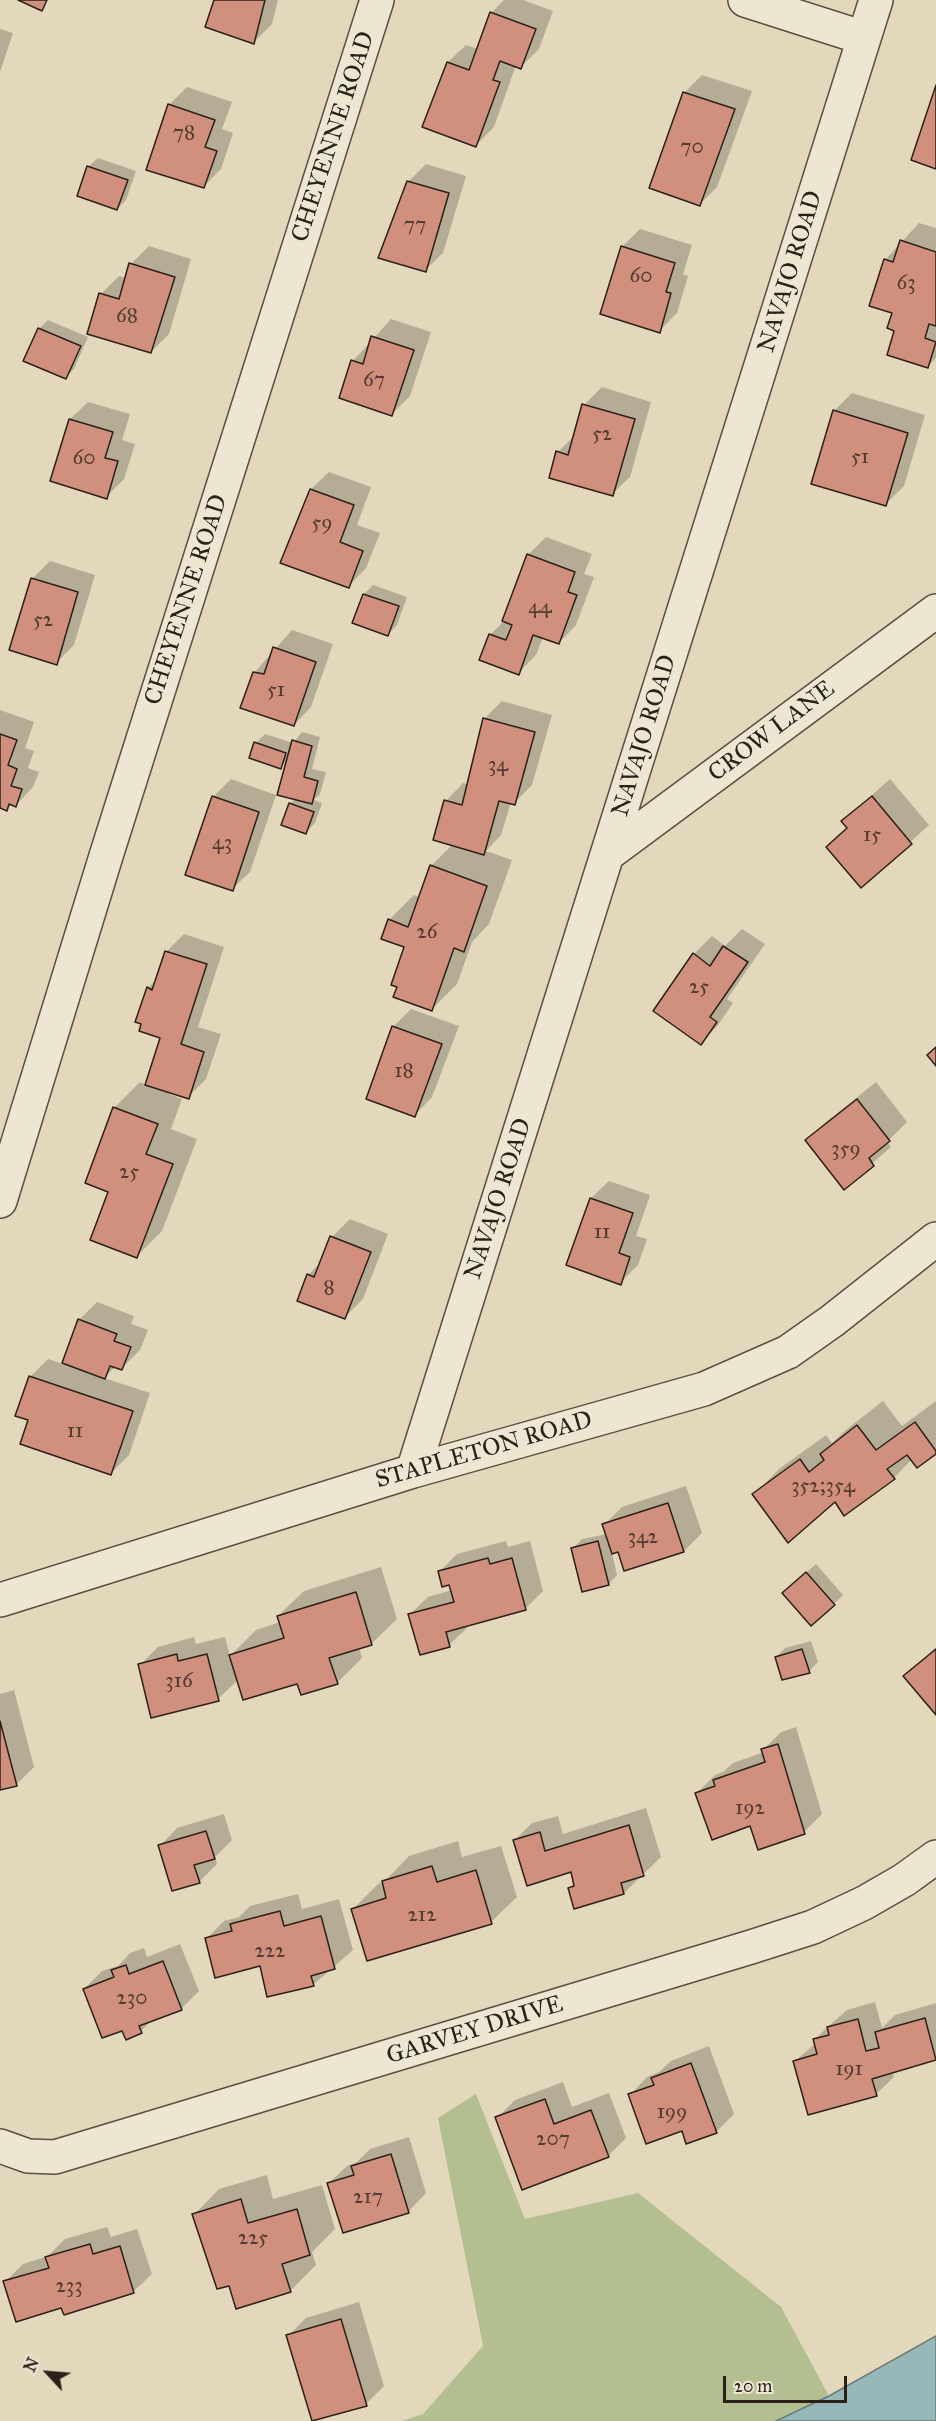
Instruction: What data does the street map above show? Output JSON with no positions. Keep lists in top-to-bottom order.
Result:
{
  "streets": {
    "street": [
      "CHEYENNE ROAD",
      "NAVAJO ROAD",
      "CROW LANE",
      "STAPLETON ROAD",
      "GARVEY DRIVE"
    ]
  },
  "crossings": [
    ["NAVAJO ROAD", "CROW LANE"],
    ["NAVAJO ROAD", "STAPLETON ROAD"]
  ],
  "house_numbers": [
    "78",
    "70",
    "77",
    "60",
    "63",
    "68",
    "67",
    "52",
    "51",
    "60",
    "59",
    "44",
    "52",
    "51",
    "34",
    "15",
    "43",
    "26",
    "25",
    "18",
    "359",
    "25",
    "11",
    "8",
    "11",
    "352;354",
    "342",
    "316",
    "192",
    "212",
    "222",
    "230",
    "191",
    "199",
    "207",
    "217",
    "225",
    "233"
  ],
  "scale_bar": "20 m",
  "north": "top left"
}
